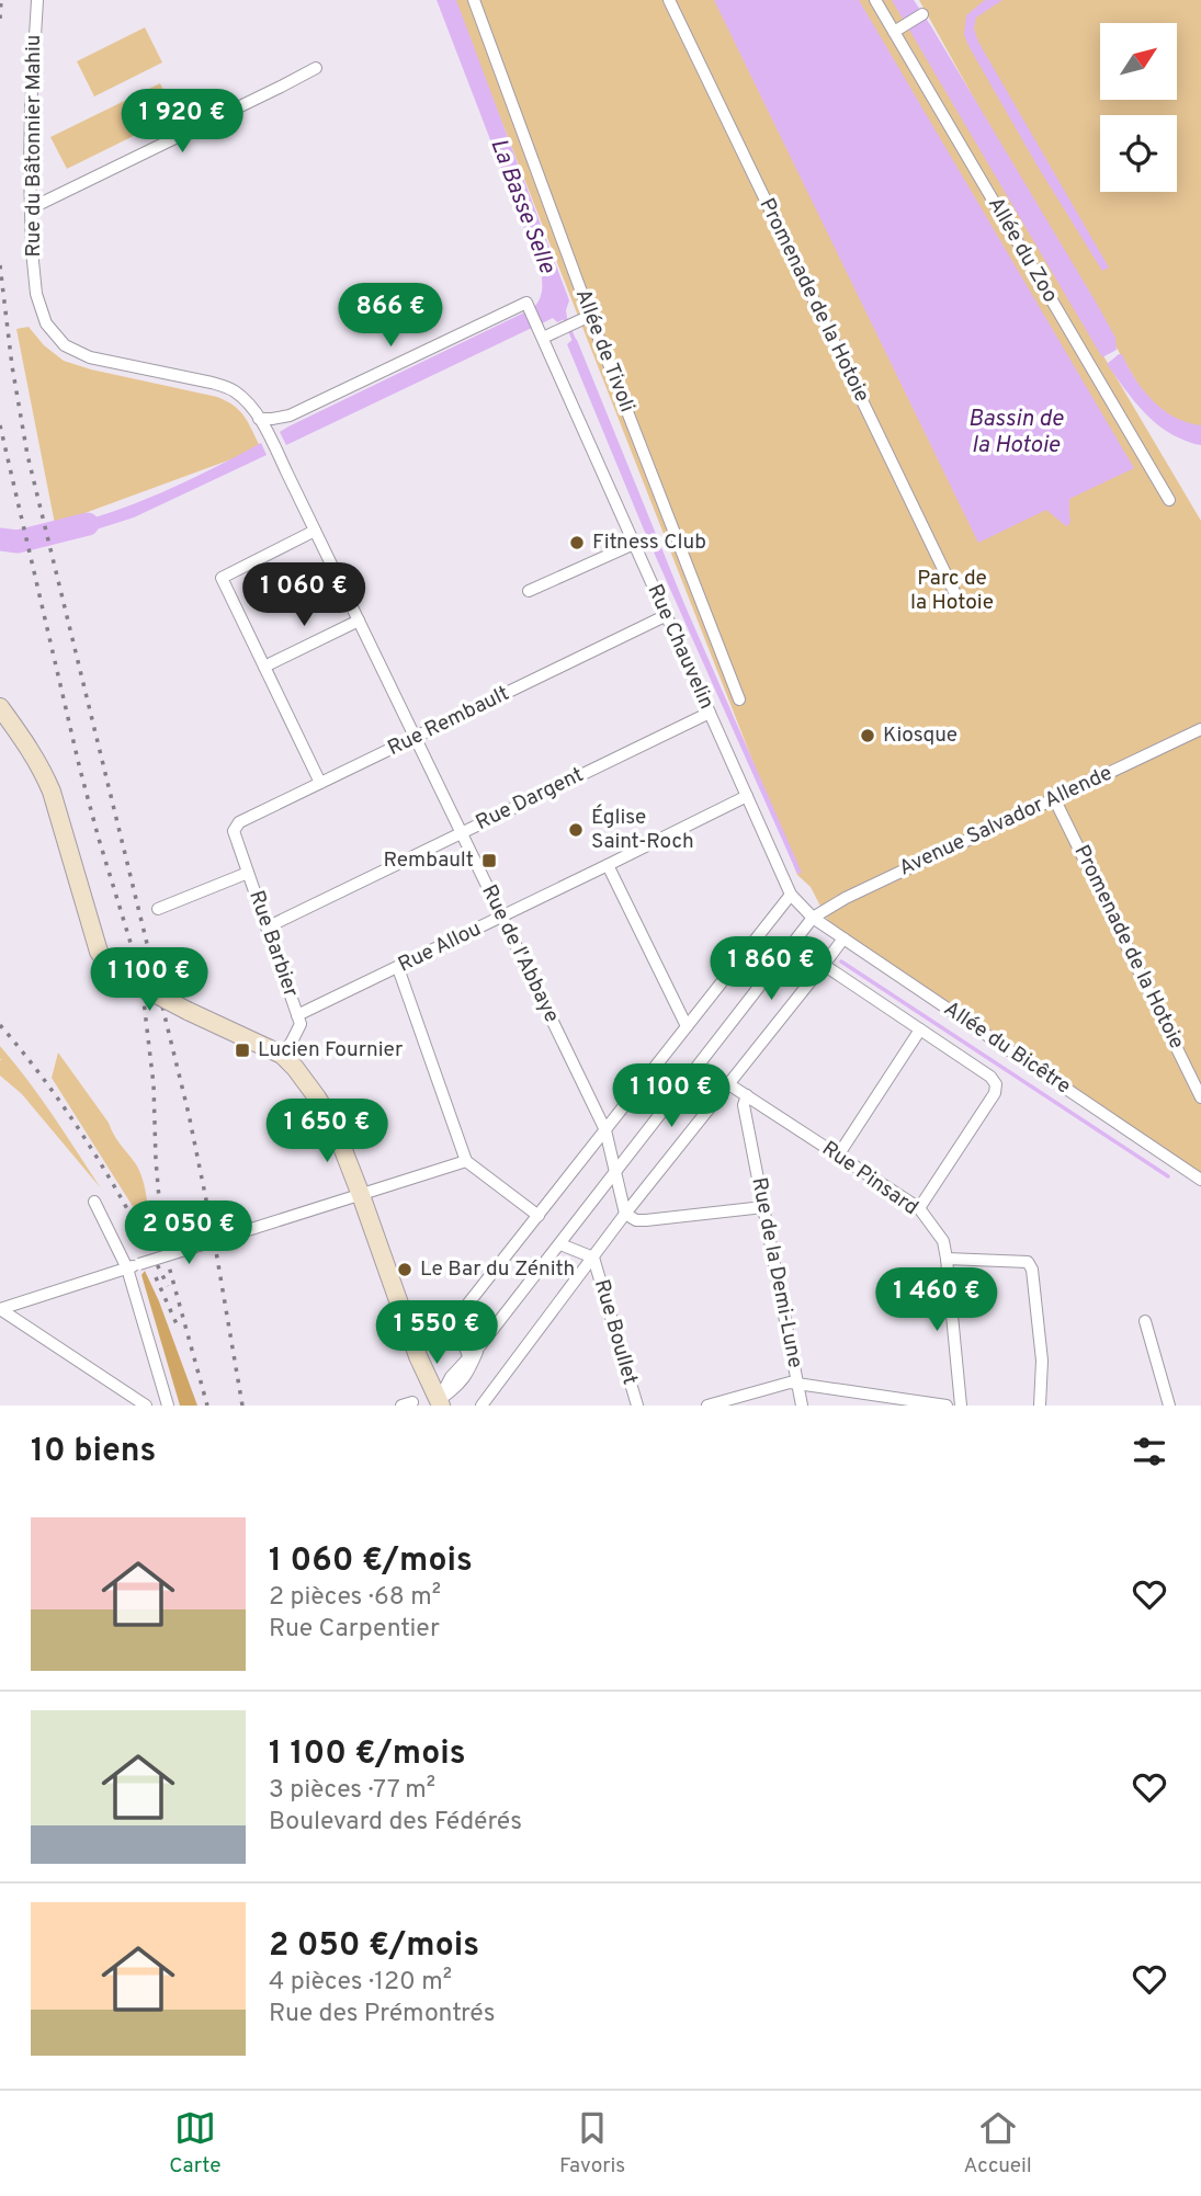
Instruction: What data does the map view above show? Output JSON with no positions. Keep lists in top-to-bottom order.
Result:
{
  "streets": {
    "street": [
      "Rue du Bâtonnier Mahiu",
      "Allée du Zoo",
      "Promenade de la Hotoie",
      "Allée de Tivoli",
      "Rue Chauvelin",
      "Rue Rembault",
      "Rue Dargent",
      "Avenue Salvador Allende",
      "Rue Barbier",
      "Rue Allou",
      "Rue de l'Abbaye",
      "Allée du Bicêtre",
      "Rue Pinsard",
      "Rue de la Demi-Lune",
      "Rue Boullet"
    ]
  },
  "crossings": [
    ["Rue du Bâtonnier Mahiu", "Rue Chauvelin"],
    ["Rue du Bâtonnier Mahiu", "Rue de l'Abbaye"],
    ["Promenade de la Hotoie", "Avenue Salvador Allende"],
    ["Rue Chauvelin", "Rue Rembault"],
    ["Rue Chauvelin", "Rue Dargent"],
    ["Rue Chauvelin", "Avenue Salvador Allende"],
    ["Rue Chauvelin", "Rue Allou"],
    ["Rue Chauvelin", "Rue de l'Abbaye"],
    ["Rue Chauvelin", "Allée du Bicêtre"],
    ["Rue Rembault", "Rue Barbier"],
    ["Rue Rembault", "Rue de l'Abbaye"],
    ["Rue Dargent", "Rue Barbier"],
    ["Rue Dargent", "Rue de l'Abbaye"],
    ["Avenue Salvador Allende", "Allée du Bicêtre"],
    ["Rue Barbier", "Rue Allou"],
    ["Rue Allou", "Rue de l'Abbaye"],
    ["Rue Pinsard", "Rue de la Demi-Lune"]
  ],
  "water": ["La Basse Selle", "Bassin de la Hotoie"],
  "parks": ["Parc de la Hotoie"],
  "places": {
    "other": [
      "Fitness Club",
      "Kiosque",
      "Église Saint-Roch",
      "Le Bar du Zénith"
    ],
    "transit": ["Rembault", "Lucien Fournier"]
  },
  "north": "top right",
  "page": {
    "price": [
      "1 920 €",
      "866 €",
      "1 060 €",
      "1 860 €",
      "1 100 €",
      "1 100 €",
      "1 650 €",
      "2 050 €",
      "1 460 €",
      "1 550 €"
    ],
    "heading": "10 biens",
    "list": [
      {
        "name": "1 060 €/mois",
        "note": "2 pièces · 68 m² · Rue Carpentier"
      },
      {
        "name": "1 100 €/mois",
        "note": "3 pièces · 77 m² · Boulevard des Fédérés"
      },
      {
        "name": "2 050 €/mois",
        "note": "4 pièces · 120 m² · Rue des Prémontrés"
      }
    ],
    "tabs": ["Carte", "Favoris", "Accueil"]
  }
}
